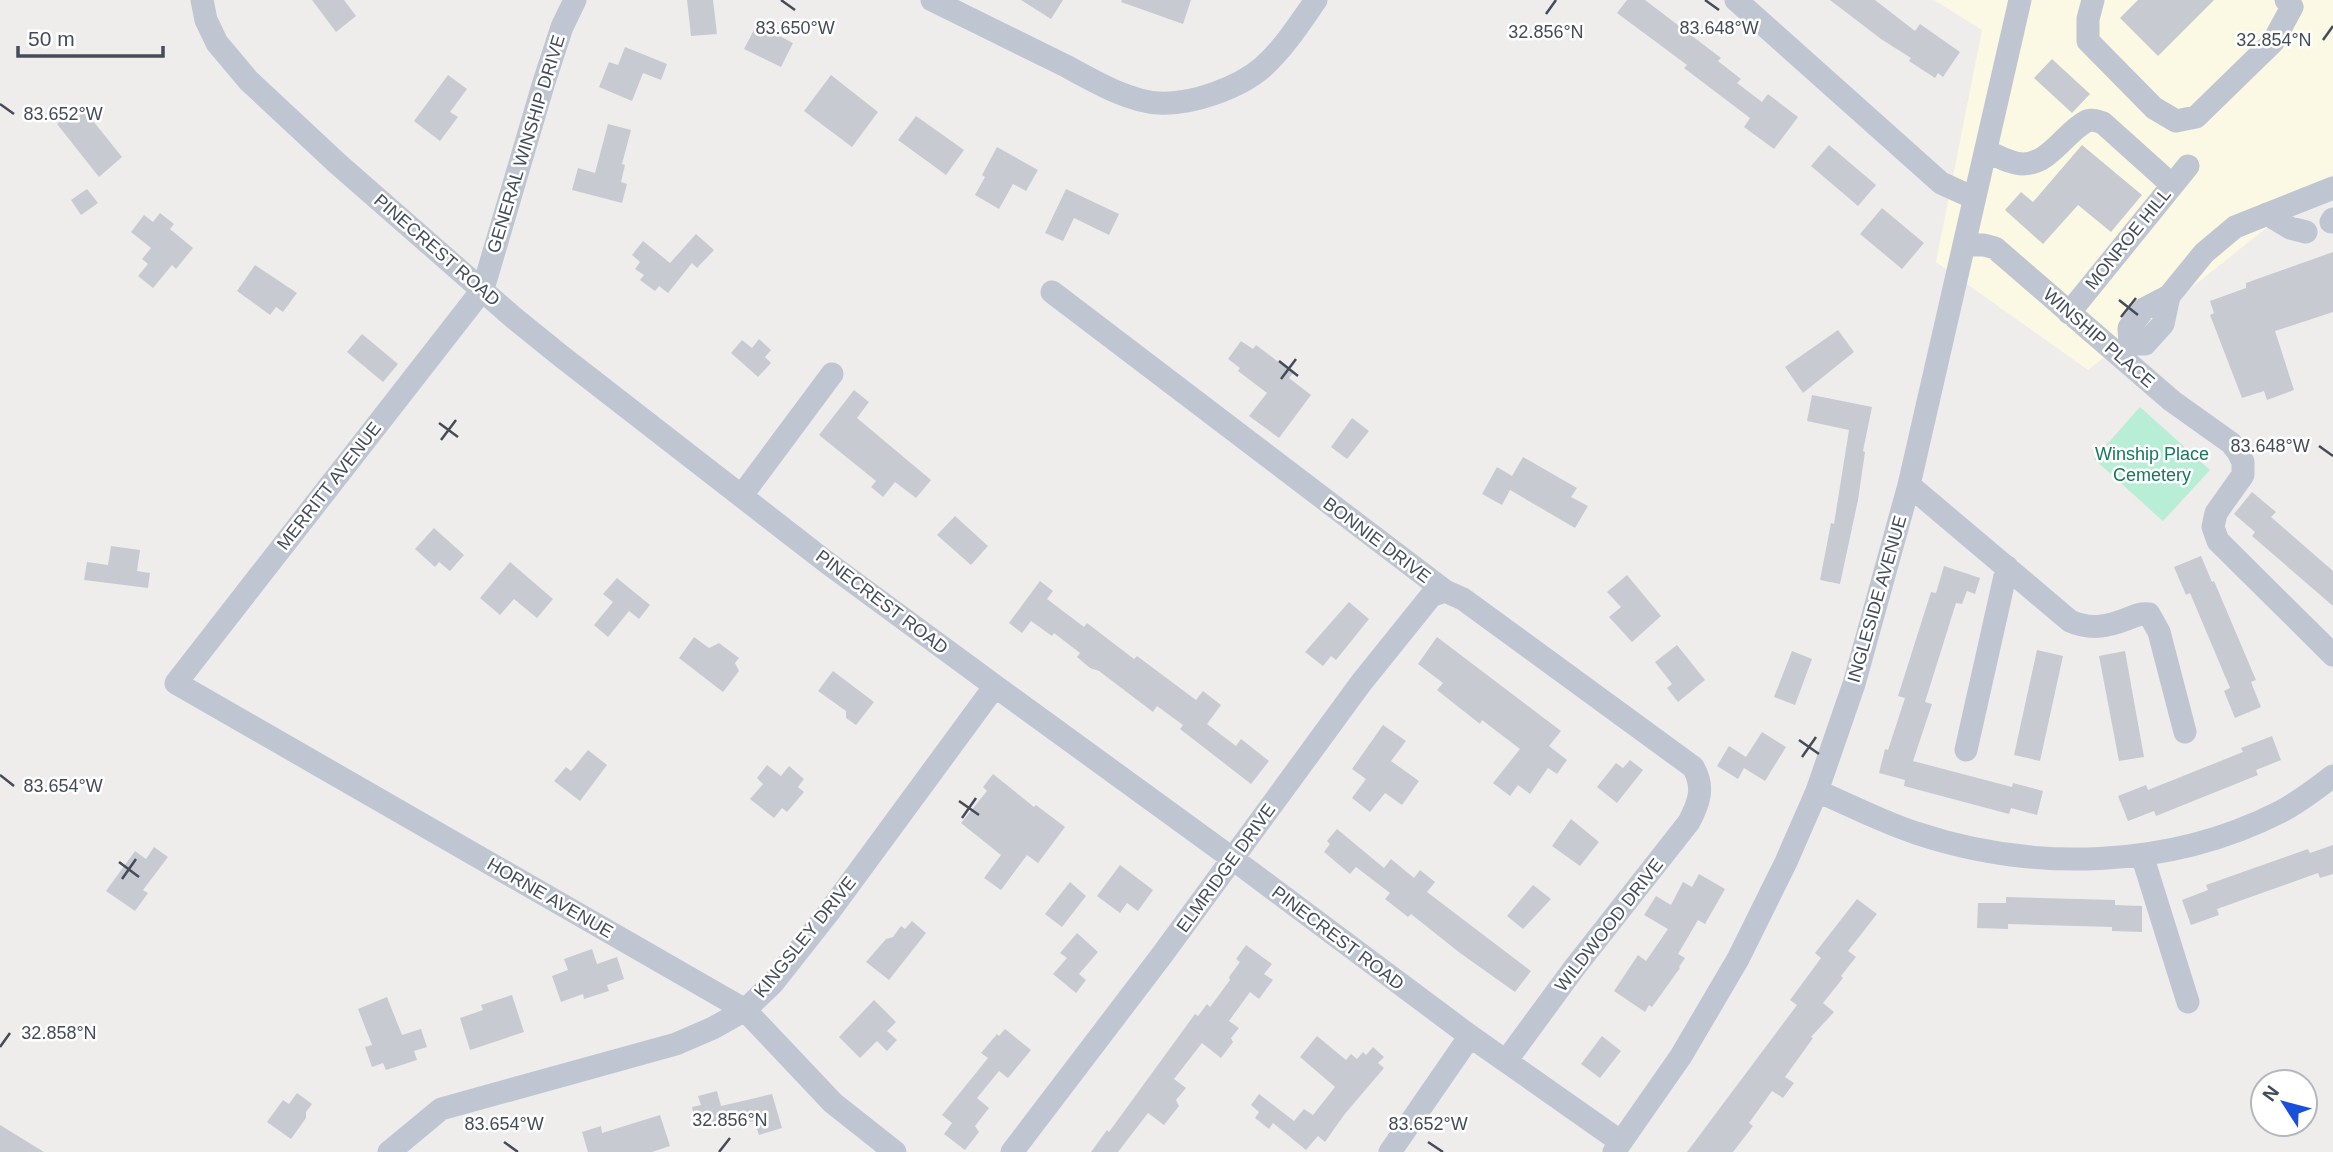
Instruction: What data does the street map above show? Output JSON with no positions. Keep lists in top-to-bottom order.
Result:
{
  "streets": {
    "street": [
      "GENERAL WINSHIP DRIVE",
      "MONROE HILL",
      "PINECREST ROAD",
      "WINSHIP PLACE",
      "MERRITT AVENUE",
      "BONNIE DRIVE",
      "INGLESIDE AVENUE",
      "ELMRIDGE DRIVE",
      "HORNE AVENUE",
      "WILDWOOD DRIVE",
      "KINGSLEY DRIVE"
    ]
  },
  "crossings": [
    ["GENERAL WINSHIP DRIVE", "PINECREST ROAD"],
    ["GENERAL WINSHIP DRIVE", "MERRITT AVENUE"],
    ["MONROE HILL", "WINSHIP PLACE"],
    ["PINECREST ROAD", "MERRITT AVENUE"],
    ["PINECREST ROAD", "INGLESIDE AVENUE"],
    ["PINECREST ROAD", "ELMRIDGE DRIVE"],
    ["PINECREST ROAD", "WILDWOOD DRIVE"],
    ["PINECREST ROAD", "KINGSLEY DRIVE"],
    ["WINSHIP PLACE", "INGLESIDE AVENUE"],
    ["MERRITT AVENUE", "HORNE AVENUE"],
    ["BONNIE DRIVE", "ELMRIDGE DRIVE"],
    ["BONNIE DRIVE", "WILDWOOD DRIVE"],
    ["HORNE AVENUE", "KINGSLEY DRIVE"]
  ],
  "parks": ["Winship Place Cemetery"],
  "scale_bar": "50 m",
  "north": "top left",
  "coordinates": [
    "83.648°W",
    "83.650°W",
    "32.856°N",
    "32.854°N",
    "83.652°W",
    "83.654°W",
    "32.858°N"
  ]
}
